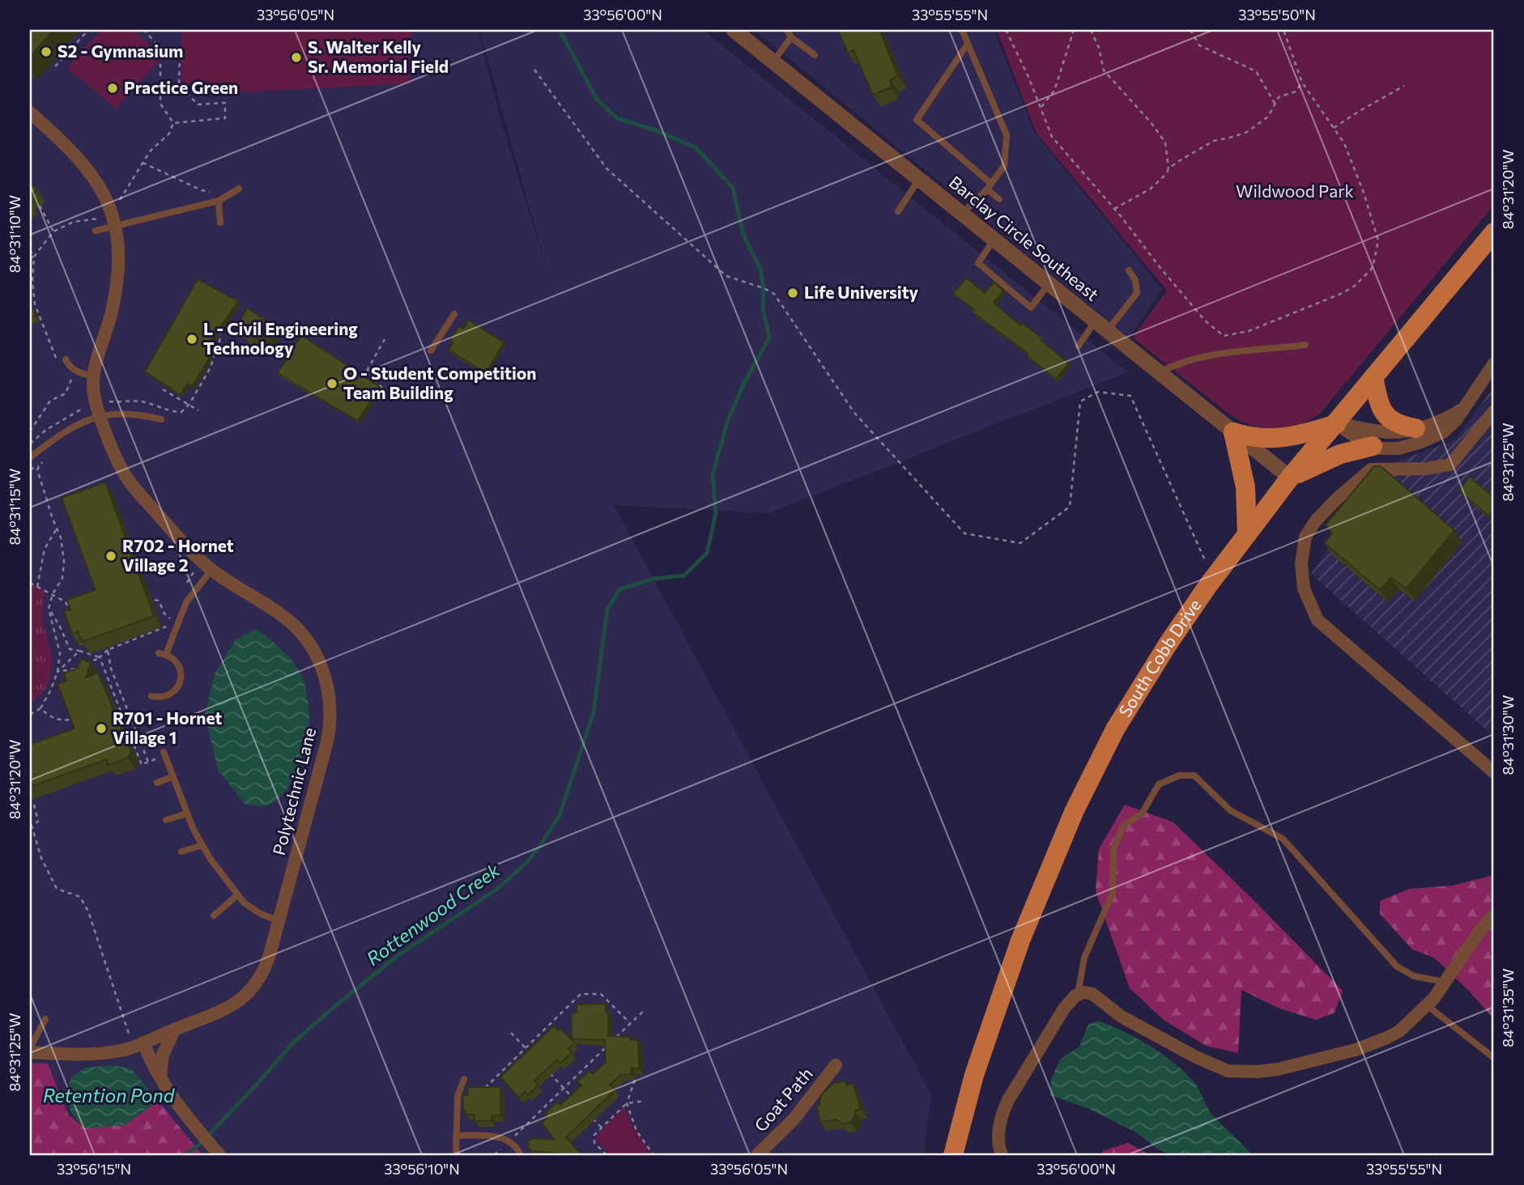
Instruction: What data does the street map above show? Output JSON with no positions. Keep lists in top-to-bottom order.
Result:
{
  "streets": {
    "main road": ["South Cobb Drive"],
    "street": ["Barclay Circle Southeast", "Polytechnic Lane", "Goat Path"]
  },
  "crossings": [
    ["Barclay Circle Southeast", "South Cobb Drive"]
  ],
  "water": ["Rottenwood Creek", "Retention Pond"],
  "parks": ["Wildwood Park"],
  "places": [
    "S2 - Gymnasium",
    "S. Walter Kelly Sr. Memorial Field",
    "Practice Green",
    "Life University",
    "L - Civil Engineering Technology",
    "O - Student Competition Team Building",
    "R702 - Hornet Village 2",
    "R701 - Hornet Village 1"
  ],
  "coordinates": [
    "33°56'05\"N",
    "33°56'00\"N",
    "33°55'55\"N",
    "33°55'50\"N",
    "84°31'20\"W",
    "84°31'10\"W",
    "84°31'25\"W",
    "84°31'15\"W",
    "84°31'30\"W",
    "84°31'35\"W",
    "33°56'15\"N",
    "33°56'10\"N"
  ]
}
